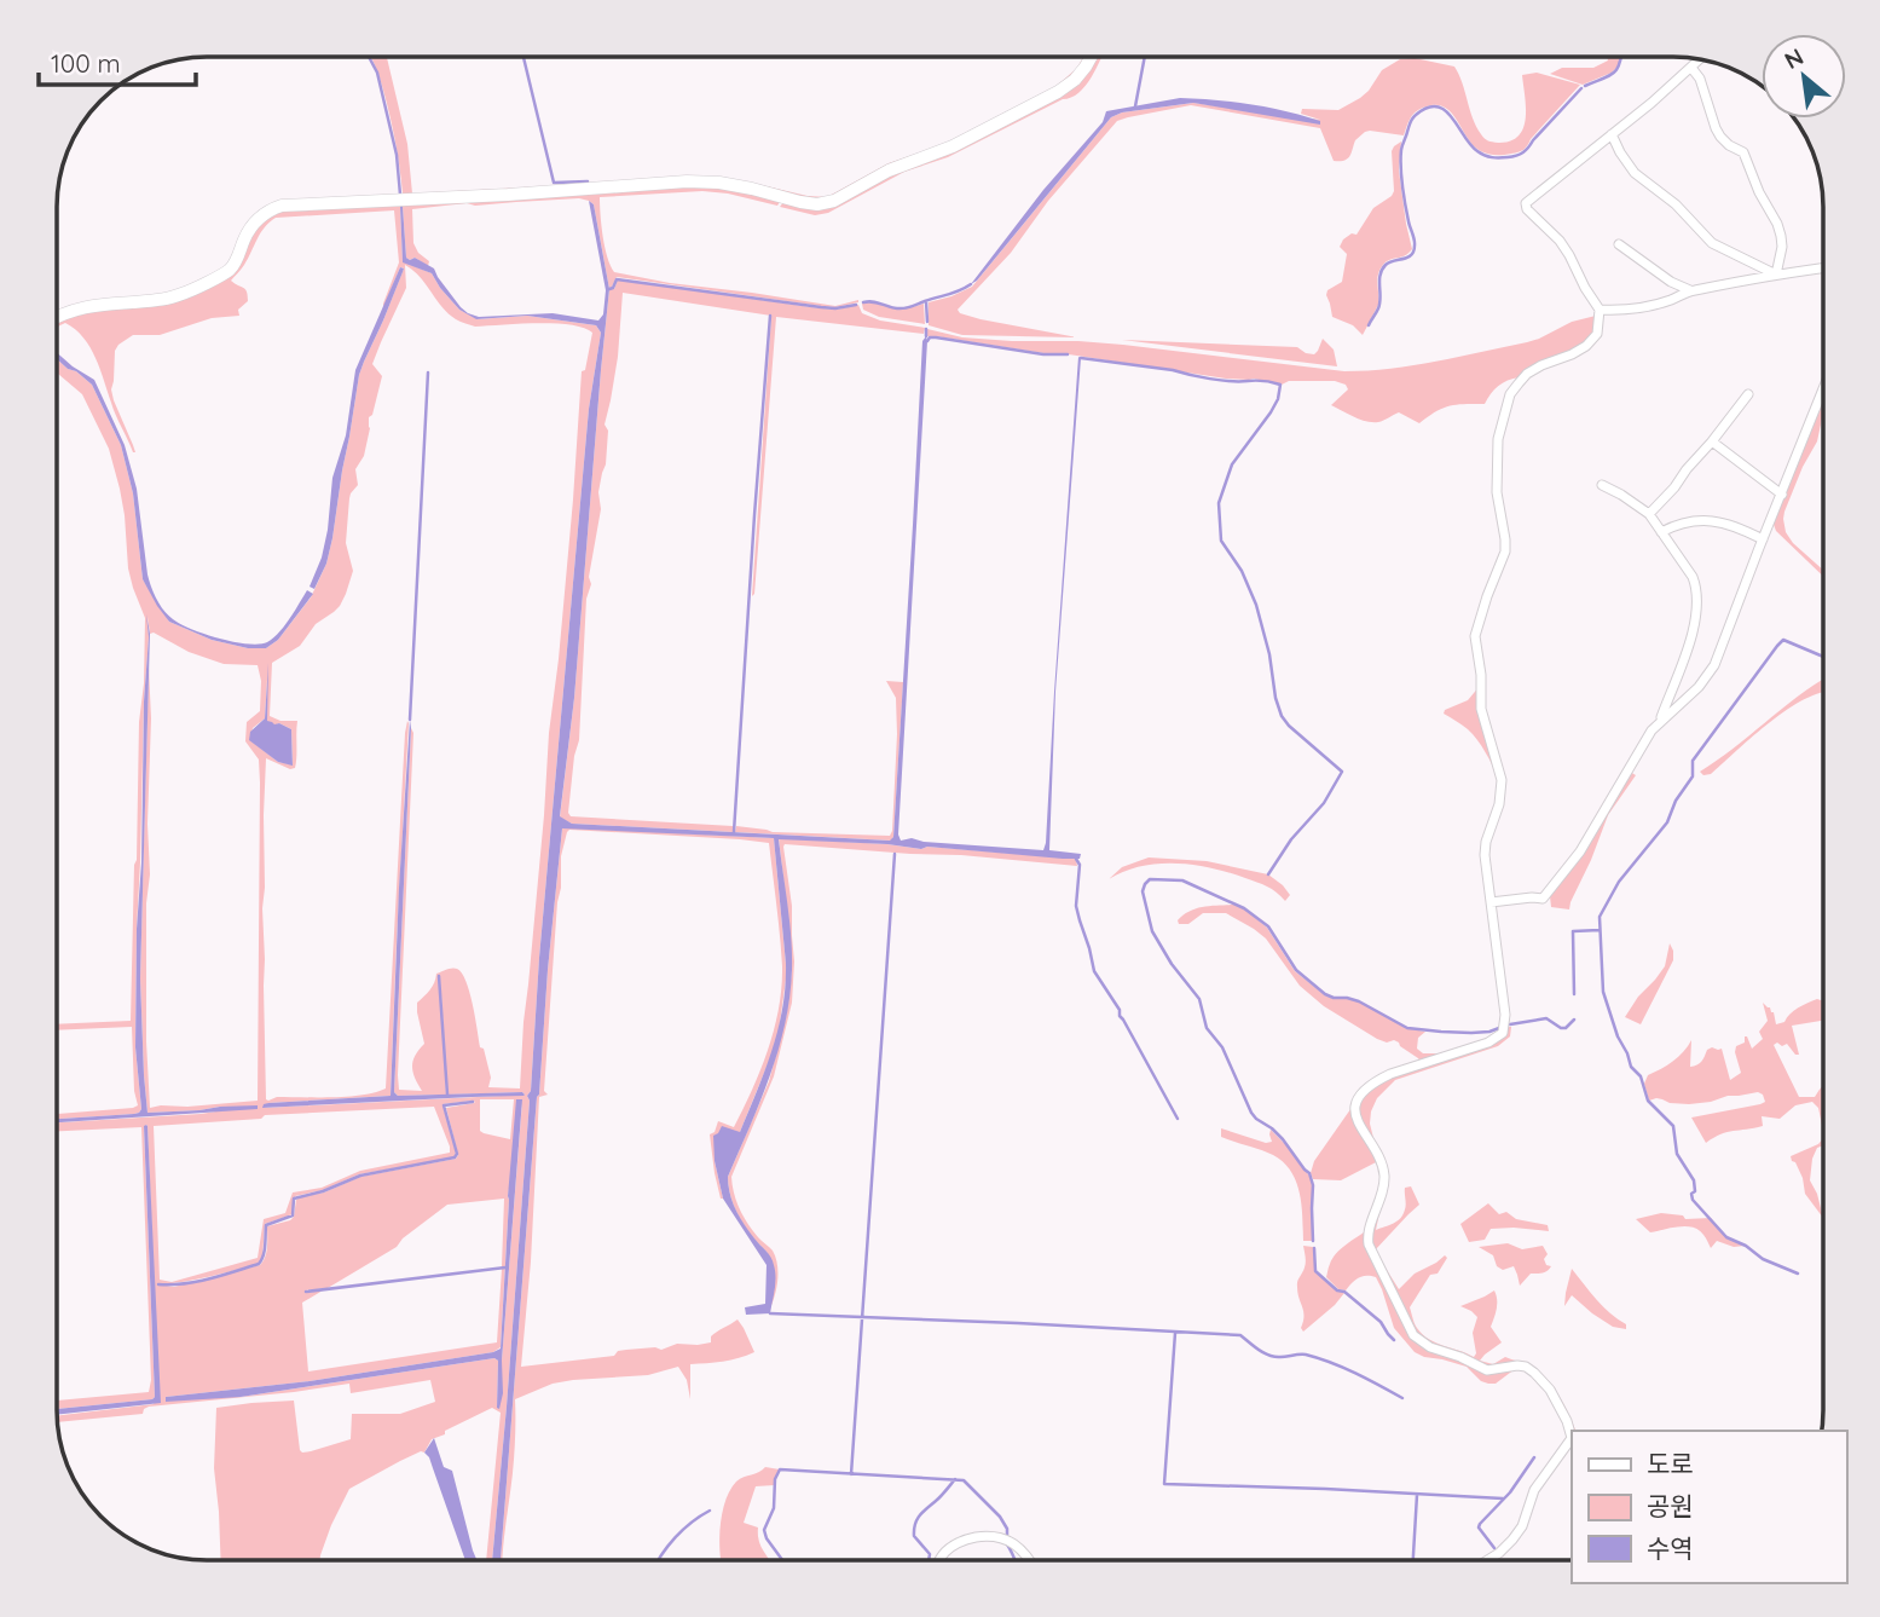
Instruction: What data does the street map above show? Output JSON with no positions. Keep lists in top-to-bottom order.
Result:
{
  "legend": ["도로", "공원", "수역"],
  "scale_bar": "100 m",
  "north": "top left"
}
